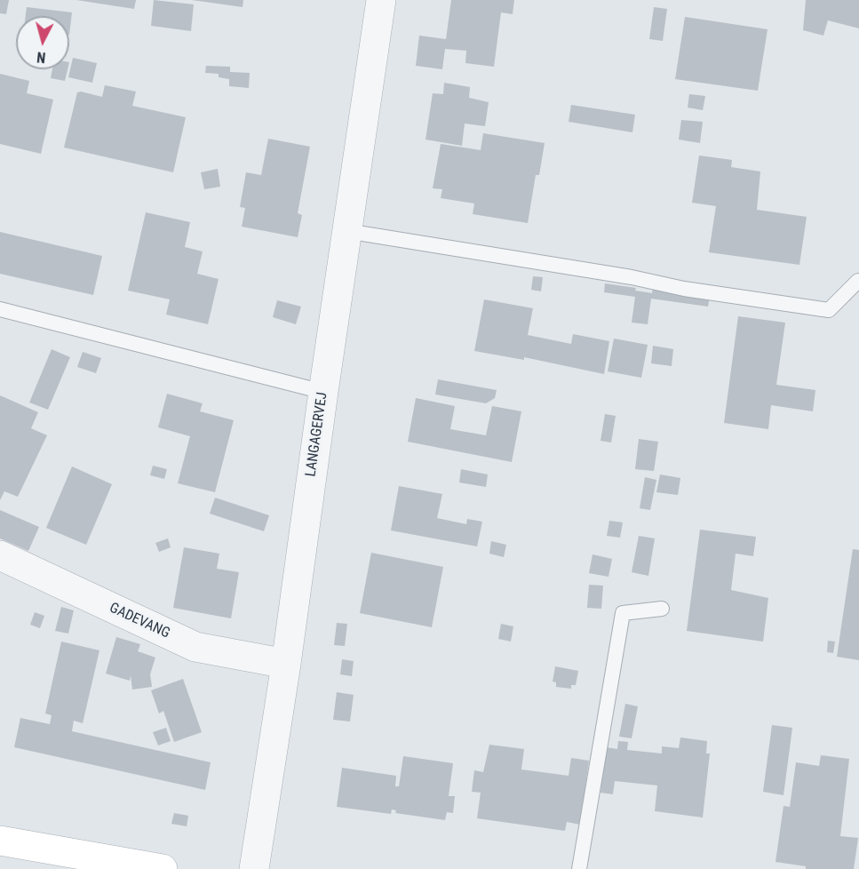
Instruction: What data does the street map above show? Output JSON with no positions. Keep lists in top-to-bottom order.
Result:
{
  "streets": {
    "street": ["LANGAGERVEJ", "GADEVANG"]
  },
  "crossings": [
    ["LANGAGERVEJ", "GADEVANG"]
  ],
  "north": "bottom"
}
